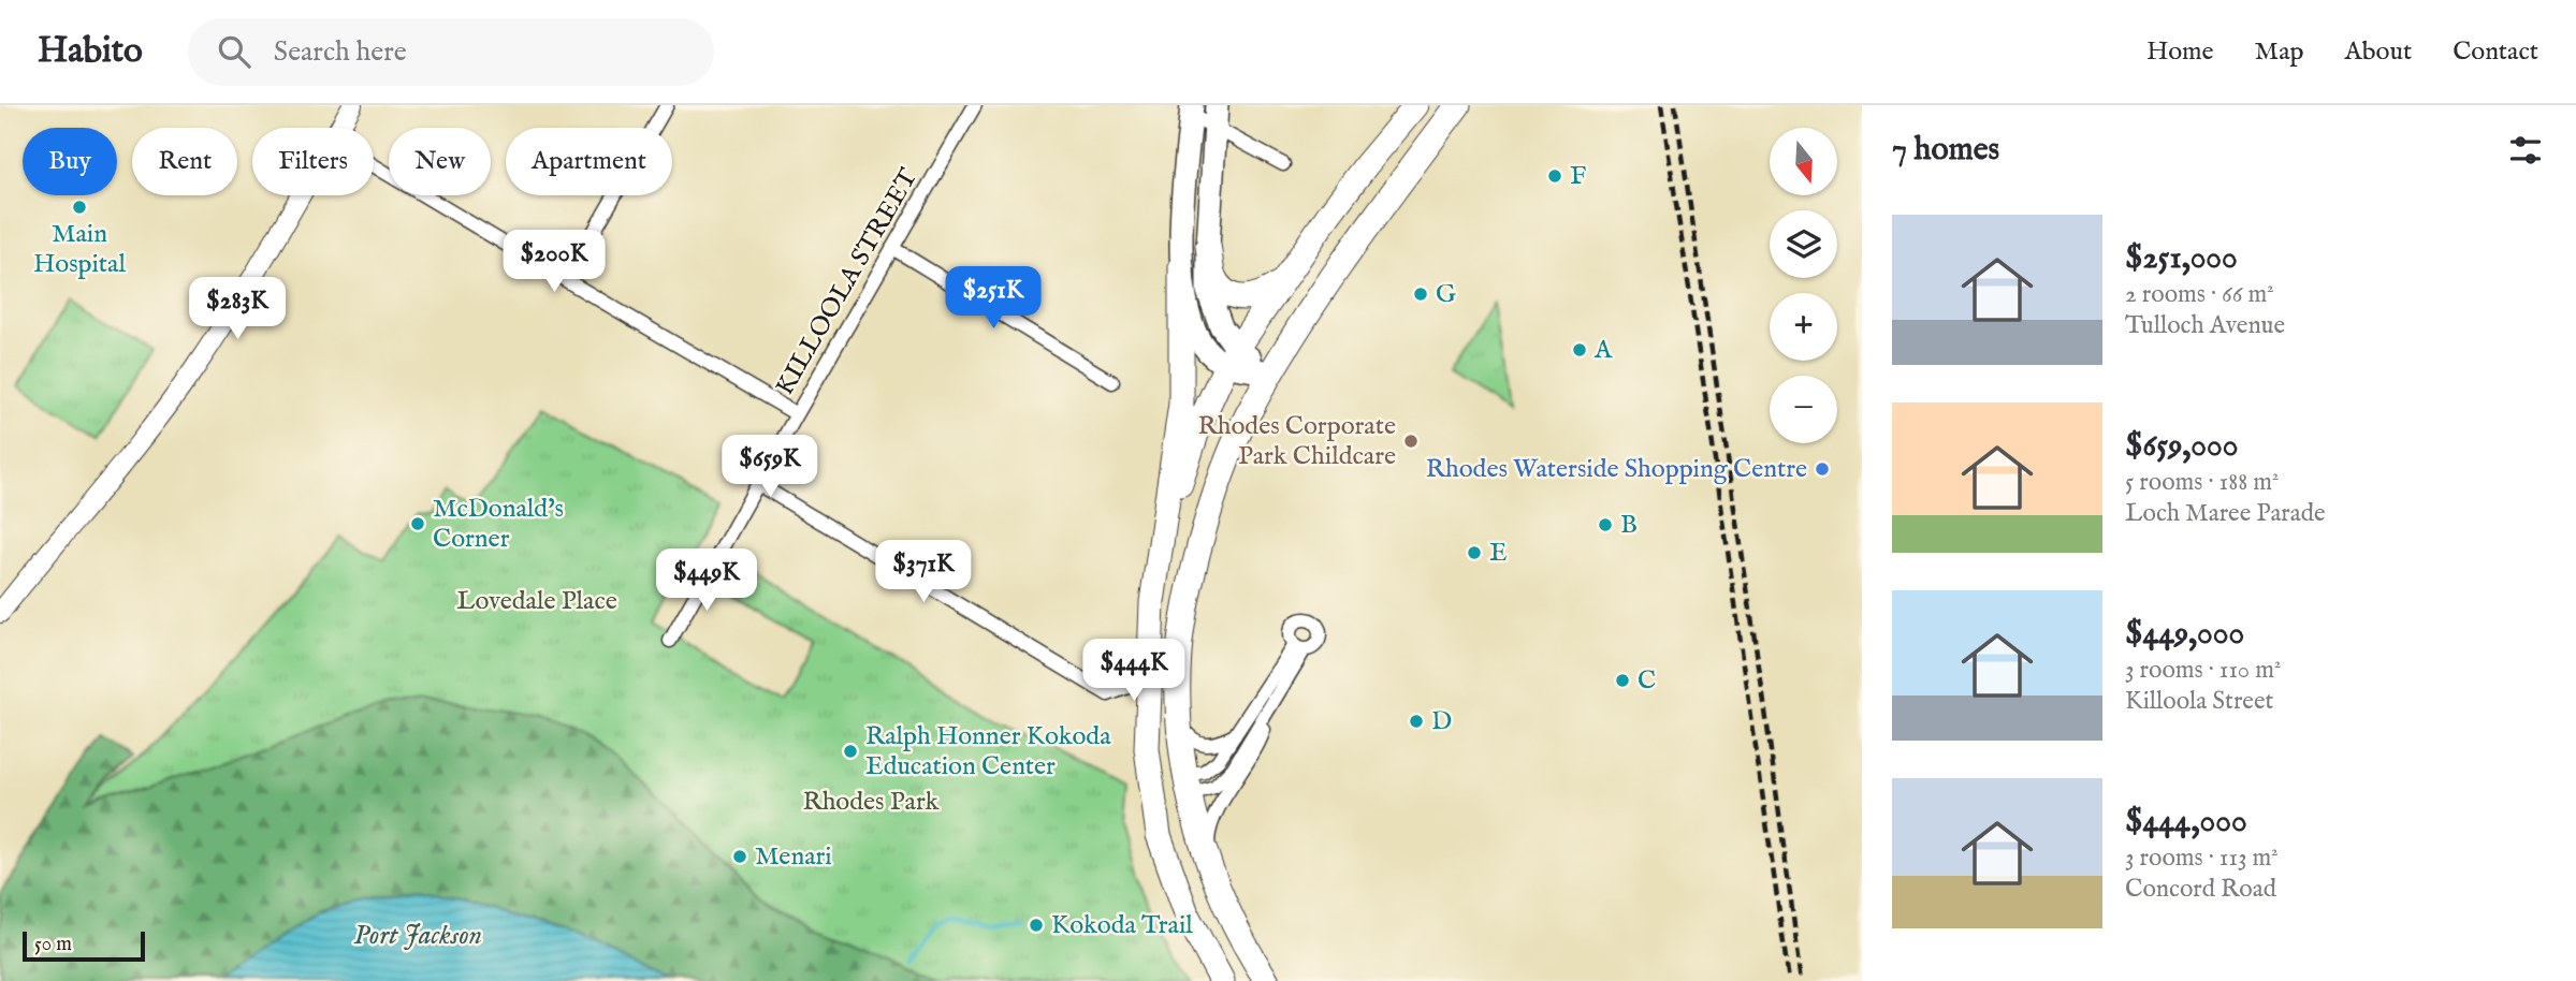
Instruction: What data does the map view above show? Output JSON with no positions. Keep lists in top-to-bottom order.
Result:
{
  "streets": {
    "street": ["KILLOOLA STREET"]
  },
  "water": ["Port Jackson"],
  "parks": ["Lovedale Place", "Rhodes Park"],
  "places": [
    "F",
    "Main Hospital",
    "G",
    "A",
    "Rhodes Corporate Park Childcare",
    "Rhodes Waterside Shopping Centre",
    "McDonald's Corner",
    "B",
    "E",
    "C",
    "D",
    "Ralph Honner Kokoda Education Center",
    "Menari",
    "Kokoda Trail"
  ],
  "scale_bar": "50 m",
  "north": "bottom",
  "page": {
    "header": "Habito",
    "search": "Search here",
    "nav": [
      "Home",
      "Map",
      "About",
      "Contact"
    ],
    "heading": "7 homes",
    "map_buttons": ["+", "−"],
    "chip": [
      "Buy",
      "Rent",
      "Filters",
      "New",
      "Apartment"
    ],
    "list": [
      {
        "name": "$251,000",
        "note": "2 rooms · 66 m² · Tulloch Avenue"
      },
      {
        "name": "$659,000",
        "note": "5 rooms · 188 m² · Loch Maree Parade"
      },
      {
        "name": "$449,000",
        "note": "3 rooms · 110 m² · Killoola Street"
      },
      {
        "name": "$444,000",
        "note": "3 rooms · 113 m² · Concord Road"
      }
    ],
    "price": [
      "$200K",
      "$251K",
      "$283K",
      "$659K",
      "$371K",
      "$449K",
      "$444K"
    ],
    "scale": "50 m"
  }
}
